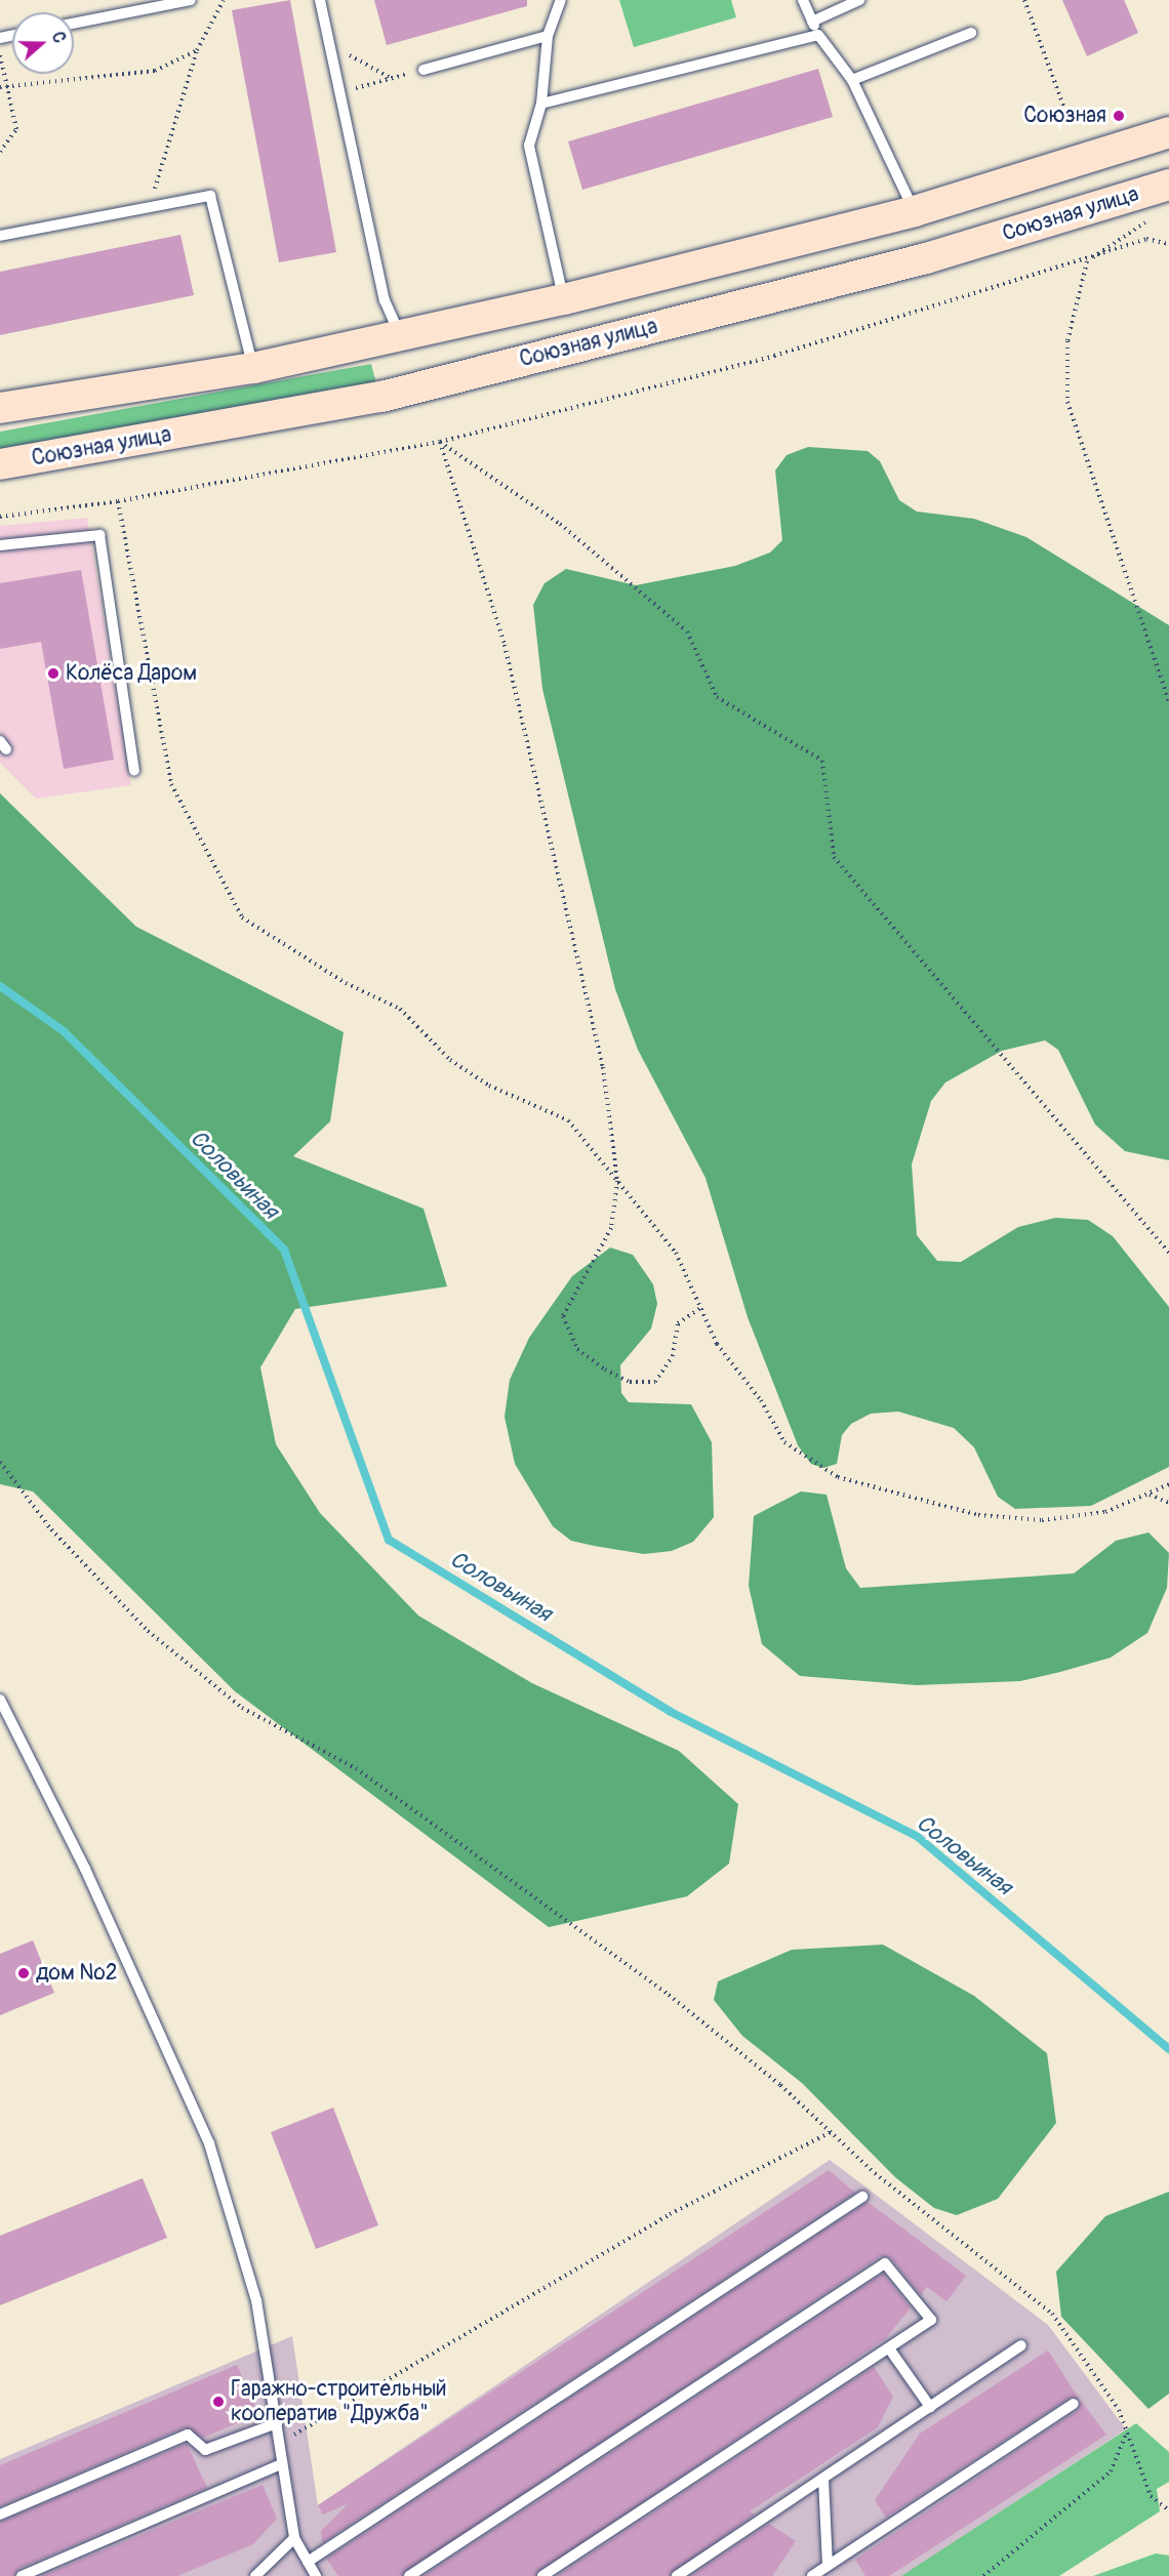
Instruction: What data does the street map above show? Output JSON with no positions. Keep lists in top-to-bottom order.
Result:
{
  "streets": {
    "main road": ["Союзная улица"]
  },
  "water": ["Соловьиная"],
  "places": [
    "Союзная",
    "Колёса Даром",
    "дом №2",
    "Гаражно-строительный кооператив \"Дружба\""
  ],
  "north": "right"
}
